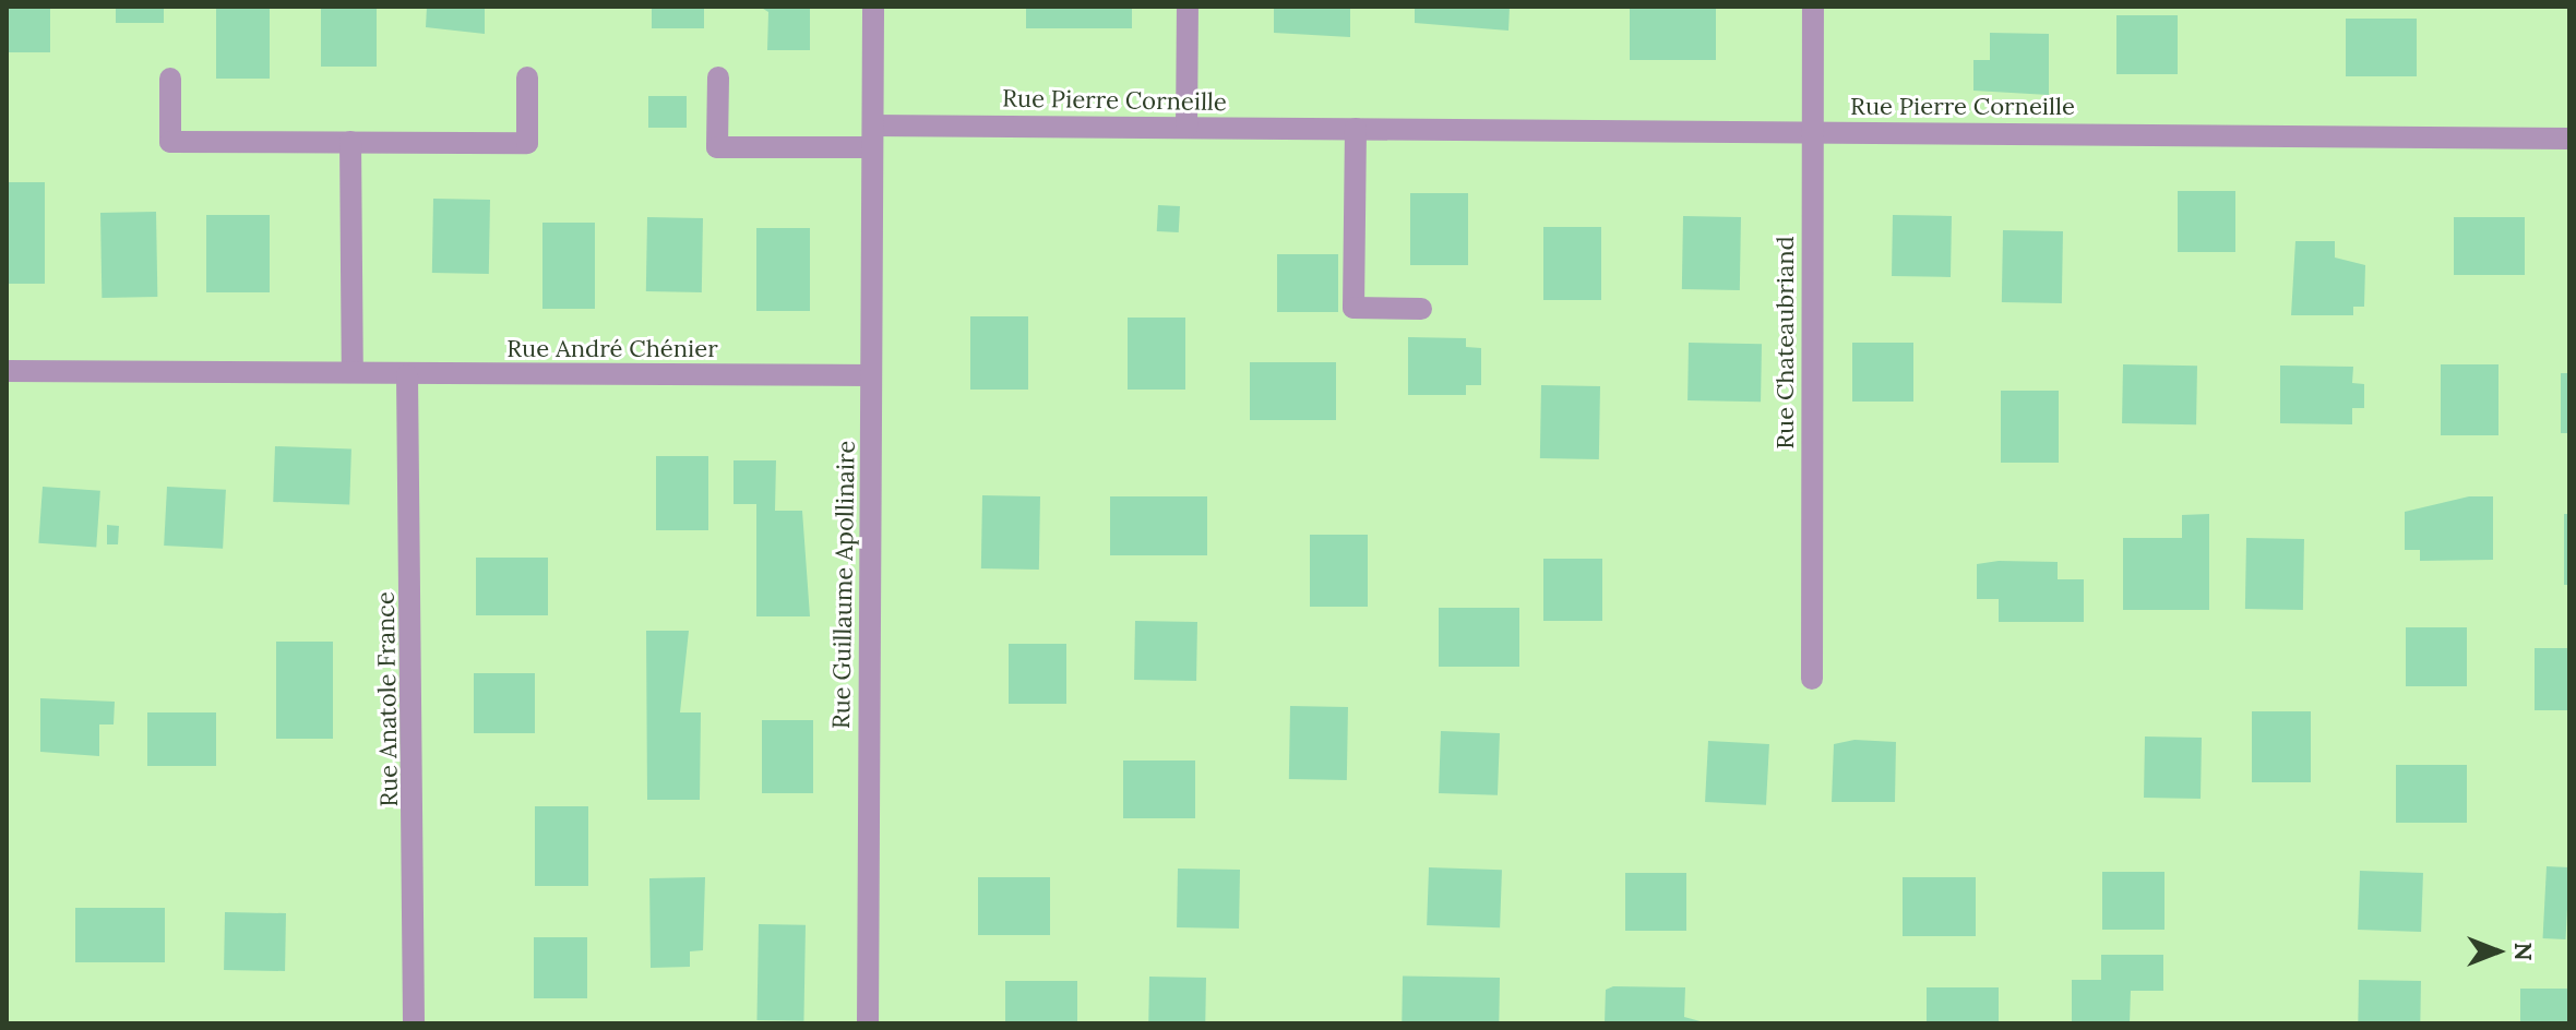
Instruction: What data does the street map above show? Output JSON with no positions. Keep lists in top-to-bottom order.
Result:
{
  "streets": {
    "street": [
      "Rue Pierre Corneille",
      "Rue Chateaubriand",
      "Rue André Chénier",
      "Rue Guillaume Apollinaire",
      "Rue Anatole France"
    ]
  },
  "crossings": [
    ["Rue Pierre Corneille", "Rue Chateaubriand"],
    ["Rue Pierre Corneille", "Rue Guillaume Apollinaire"],
    ["Rue André Chénier", "Rue Guillaume Apollinaire"],
    ["Rue André Chénier", "Rue Anatole France"]
  ],
  "north": "right"
}
